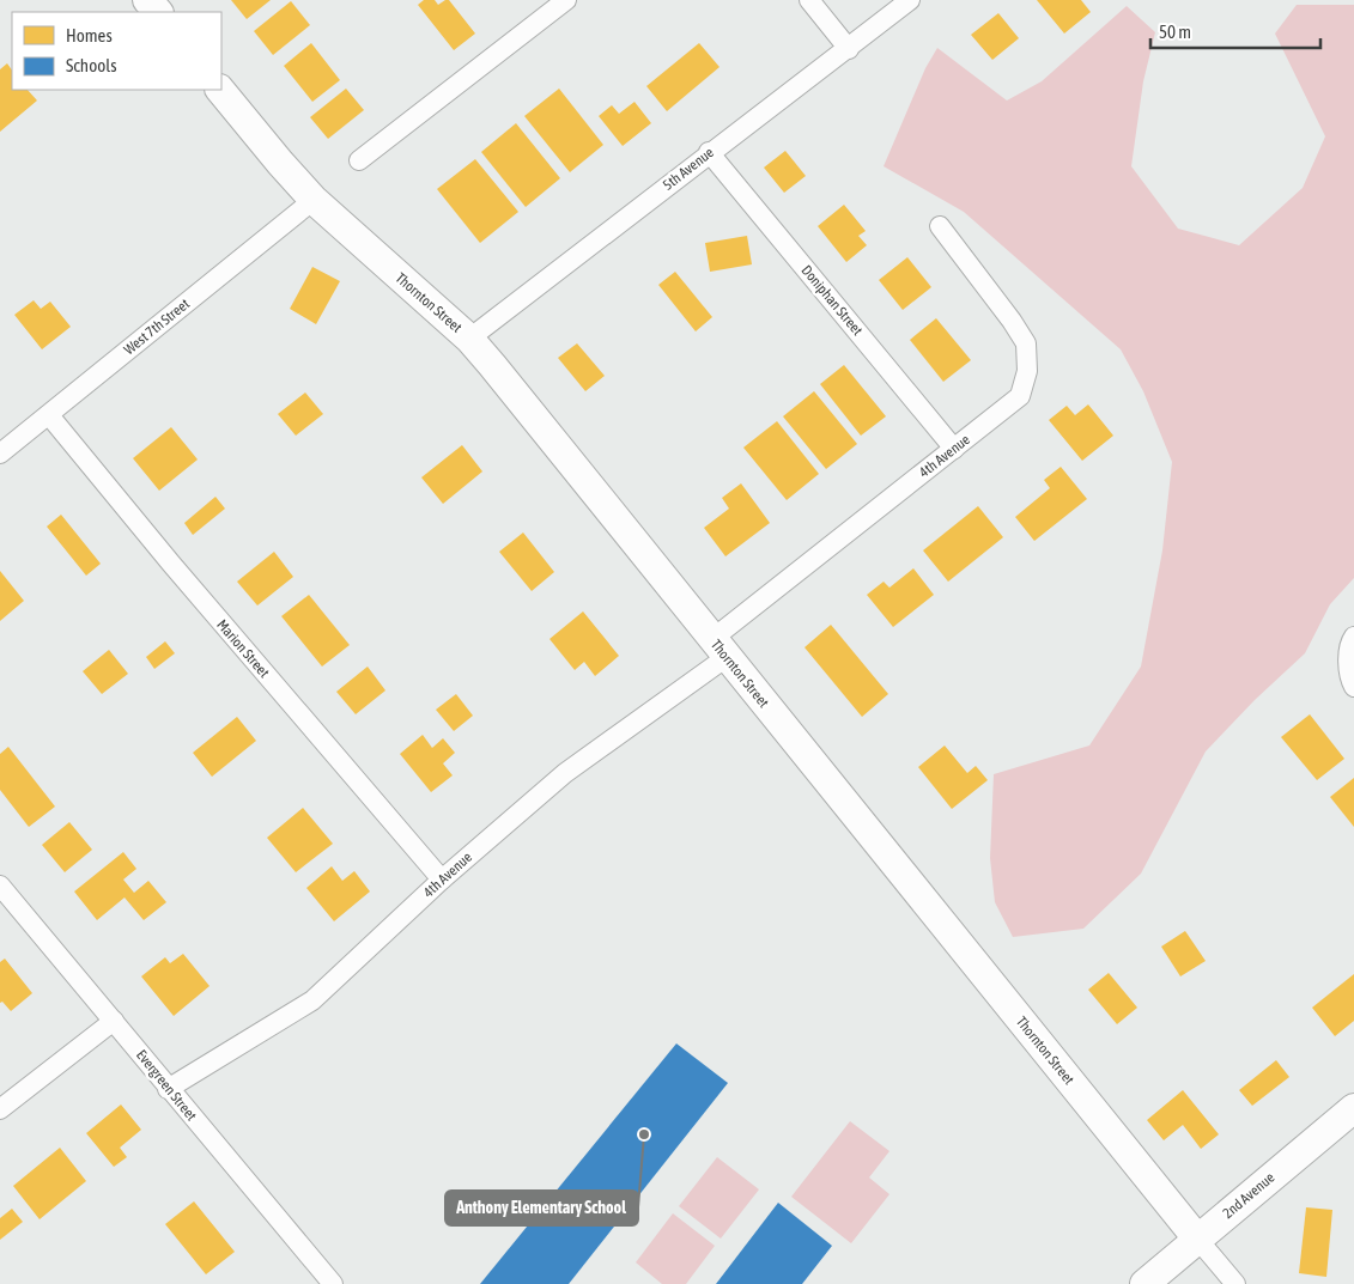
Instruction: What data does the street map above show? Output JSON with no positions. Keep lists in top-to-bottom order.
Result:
{
  "streets": {
    "street": [
      "5th Avenue",
      "Doniphan Street",
      "Thornton Street",
      "West 7th Street",
      "4th Avenue",
      "Marion Street",
      "Evergreen Street",
      "2nd Avenue"
    ]
  },
  "crossings": [
    ["5th Avenue", "Doniphan Street"],
    ["5th Avenue", "Thornton Street"],
    ["Doniphan Street", "4th Avenue"],
    ["Thornton Street", "West 7th Street"],
    ["Thornton Street", "4th Avenue"],
    ["Thornton Street", "2nd Avenue"],
    ["West 7th Street", "Marion Street"],
    ["4th Avenue", "Marion Street"],
    ["4th Avenue", "Evergreen Street"]
  ],
  "places": ["Anthony Elementary School"],
  "legend": ["Homes", "Schools"],
  "scale_bar": "50 m"
}
